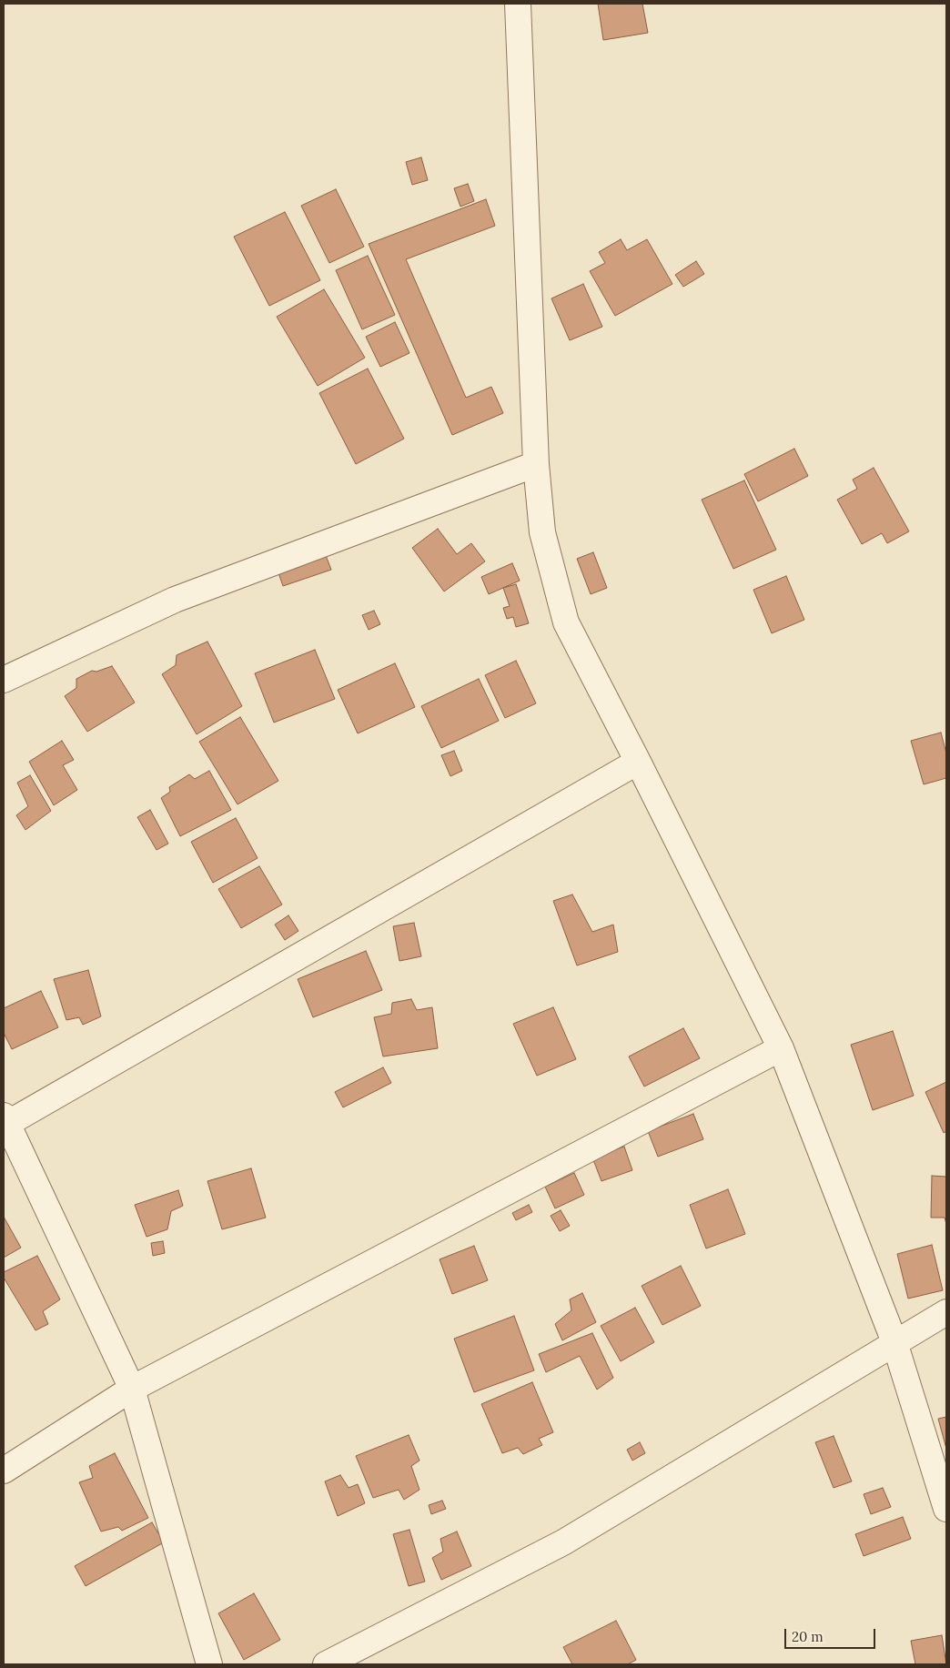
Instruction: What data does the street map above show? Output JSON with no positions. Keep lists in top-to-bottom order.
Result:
{
  "scale_bar": "20 m"
}
